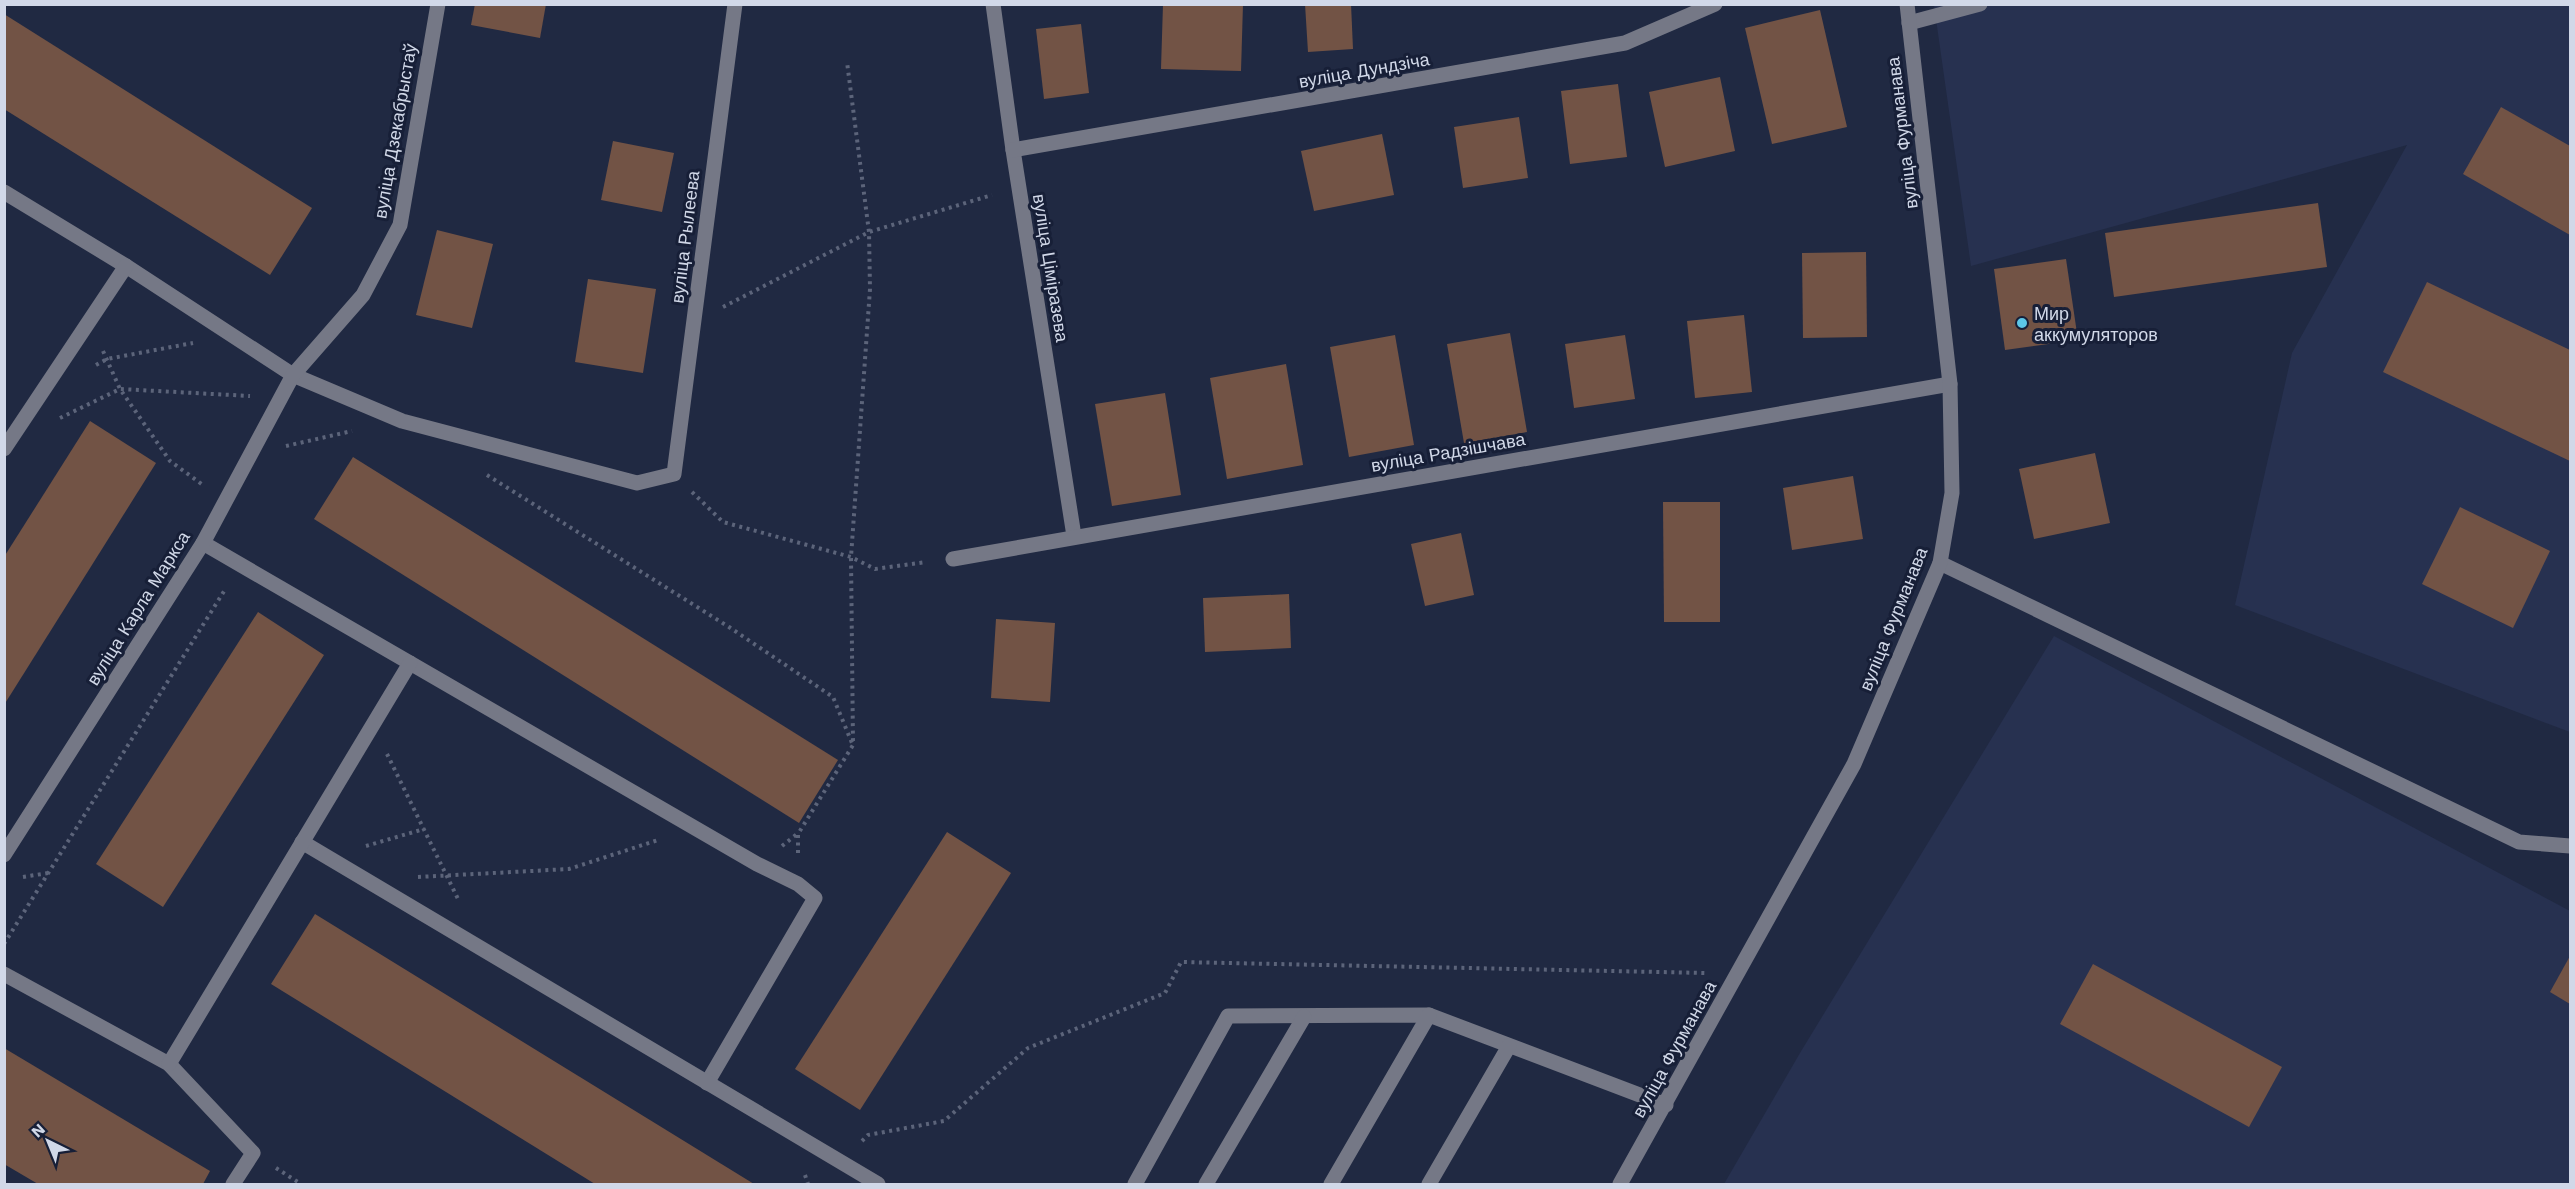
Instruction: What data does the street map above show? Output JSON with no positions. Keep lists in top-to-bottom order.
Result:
{
  "streets": {
    "street": [
      "вуліца Дундзіча",
      "вуліца Дзекабрыстаў",
      "вуліца Фурманава",
      "вуліца Рылеева",
      "вуліца Ціміразева",
      "вуліца Радзішчава",
      "вуліца Карла Маркса"
    ]
  },
  "crossings": [
    ["вуліца Дундзіча", "вуліца Ціміразева"],
    ["вуліца Дзекабрыстаў", "вуліца Карла Маркса"],
    ["вуліца Фурманава", "вуліца Радзішчава"],
    ["вуліца Ціміразева", "вуліца Радзішчава"]
  ],
  "places": ["Мир аккумуляторов"],
  "north": "top left"
}
